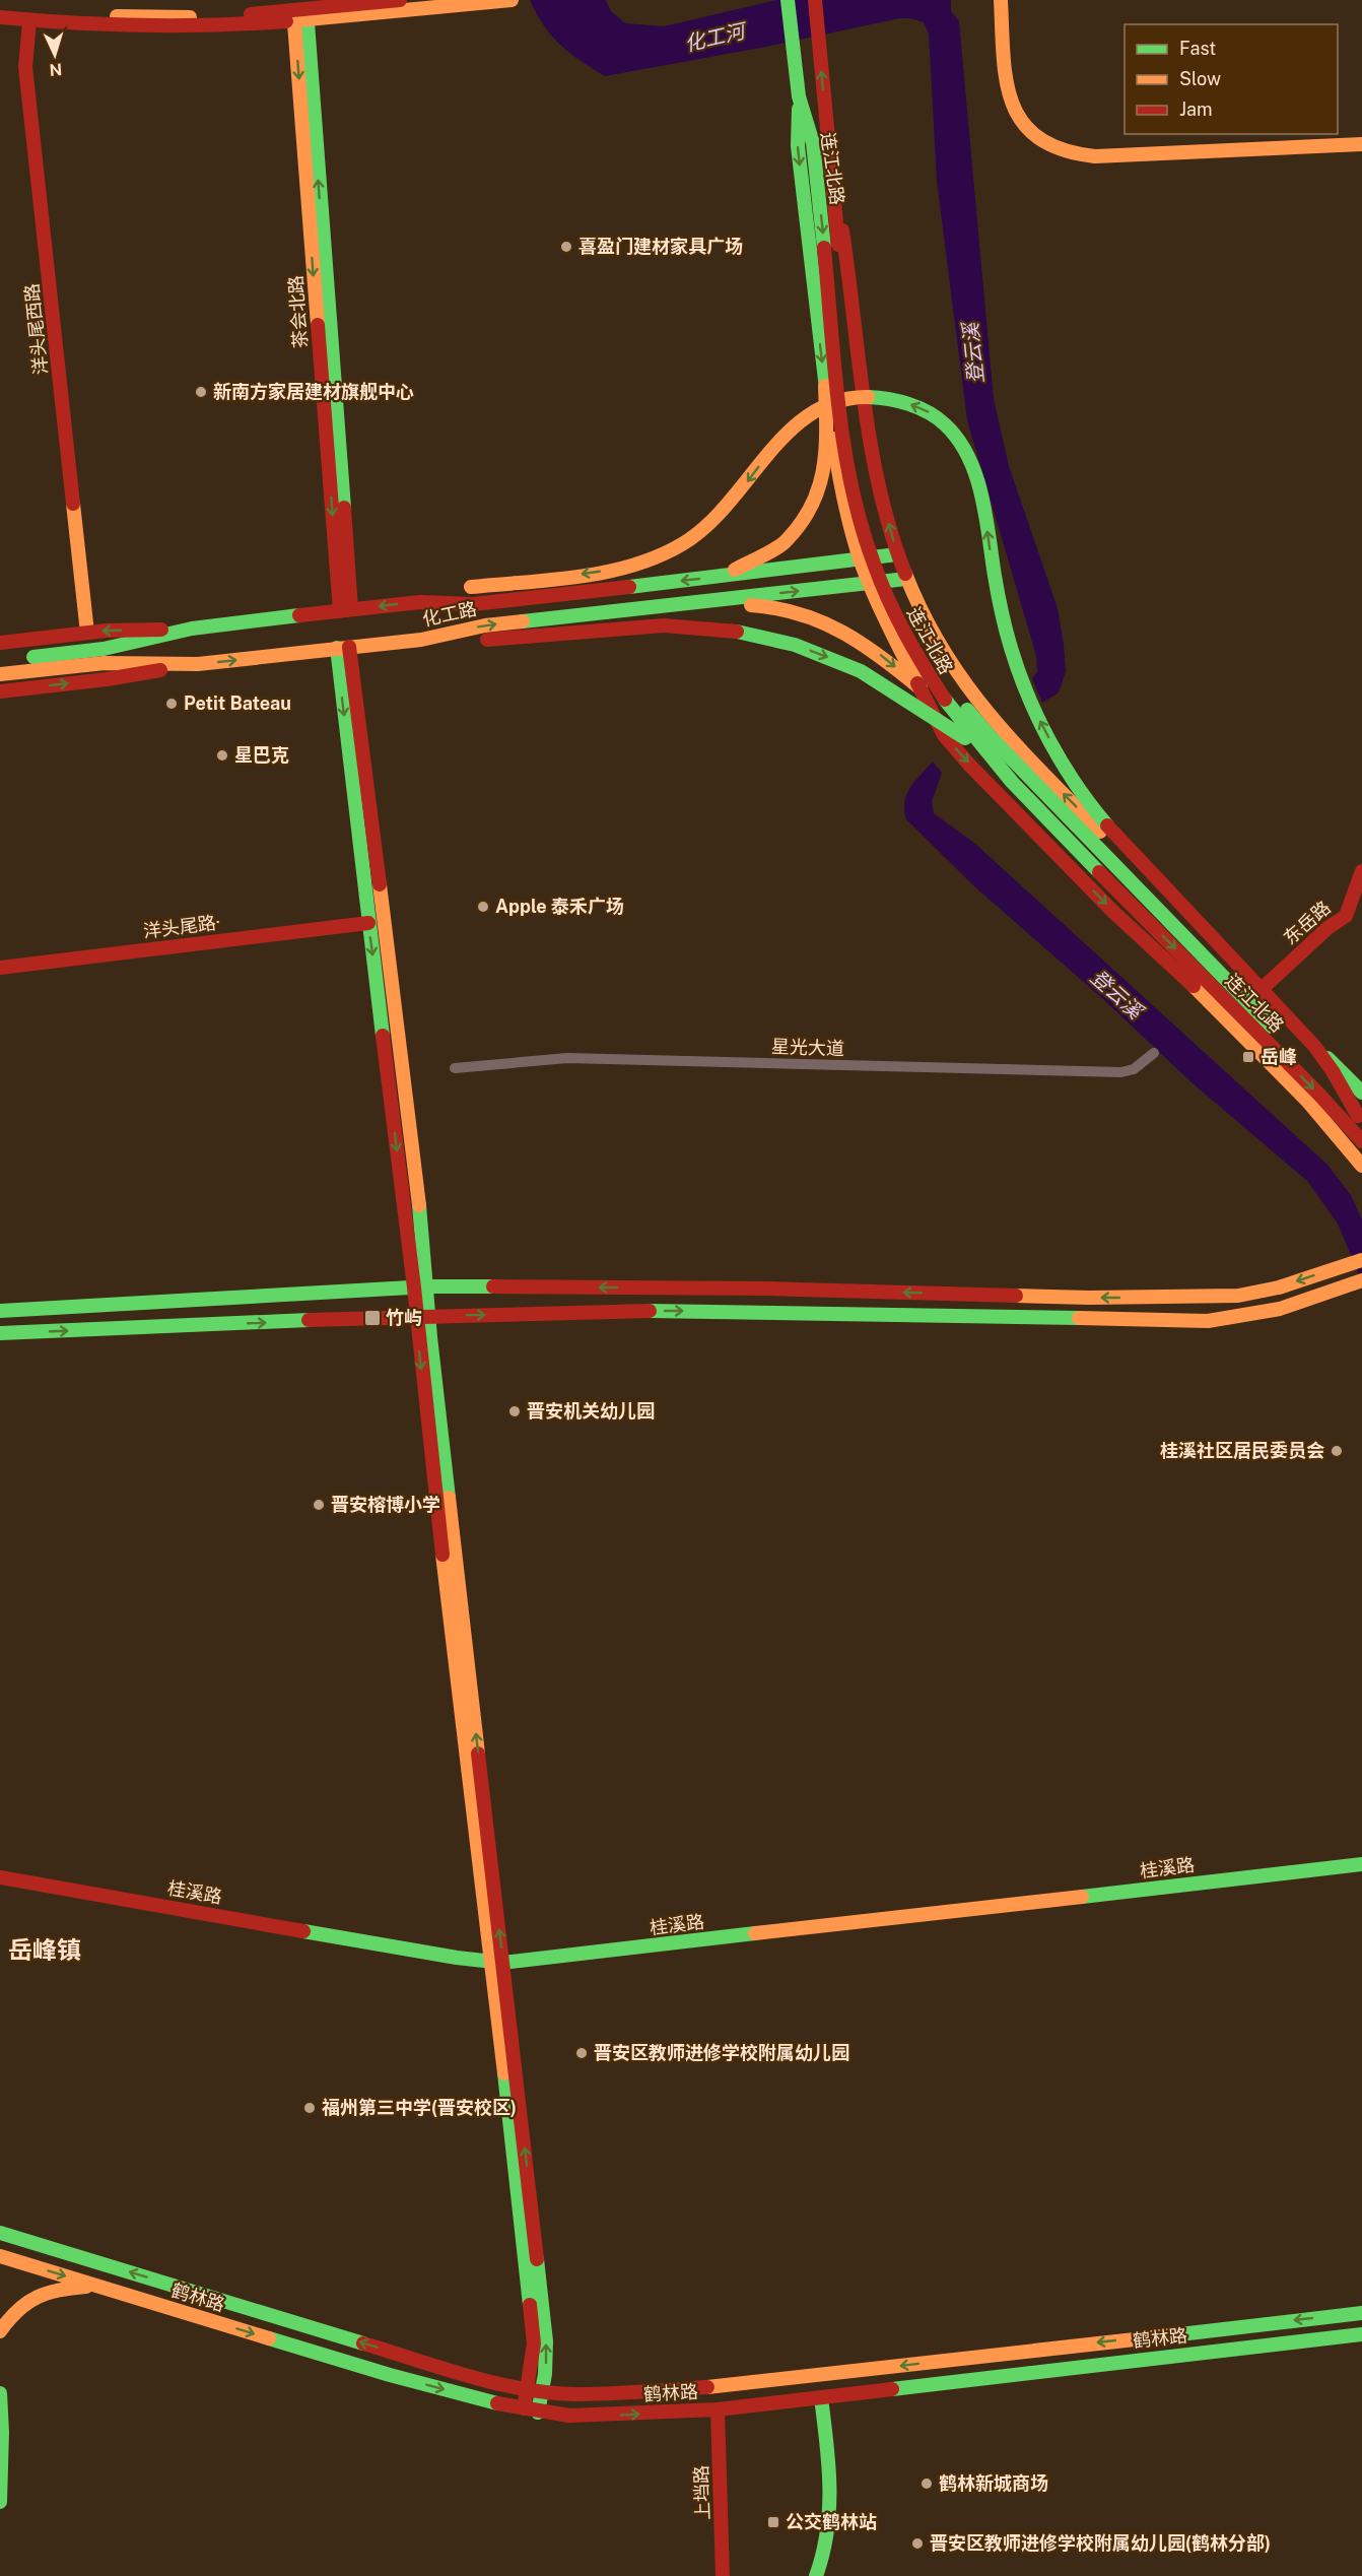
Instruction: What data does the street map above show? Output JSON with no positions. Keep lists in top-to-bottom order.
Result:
{
  "streets": {
    "main road": [
      "连江北路",
      "茶会北路",
      "洋头尾西路",
      "化工路",
      "东岳路",
      "洋头尾路·",
      "桂溪路",
      "鹤林路",
      "上垱路"
    ],
    "street": ["星光大道"]
  },
  "crossings": [
    ["茶会北路", "化工路"],
    ["鹤林路", "上垱路"]
  ],
  "districts": ["岳峰镇"],
  "water": ["化工河", "登云溪"],
  "places": {
    "other": [
      "喜盈门建材家具广场",
      "新南方家居建材旗舰中心",
      "Petit Bateau",
      "星巴克",
      "Apple 泰禾广场",
      "晋安机关幼儿园",
      "桂溪社区居民委员会",
      "晋安榕博小学",
      "晋安区教师进修学校附属幼儿园",
      "福州第三中学(晋安校区)",
      "鹤林新城商场",
      "晋安区教师进修学校附属幼儿园(鹤林分部)"
    ],
    "transit": ["岳峰", "竹屿", "公交鹤林站"]
  },
  "legend": ["Fast", "Slow", "Jam"],
  "north": "bottom"
}
